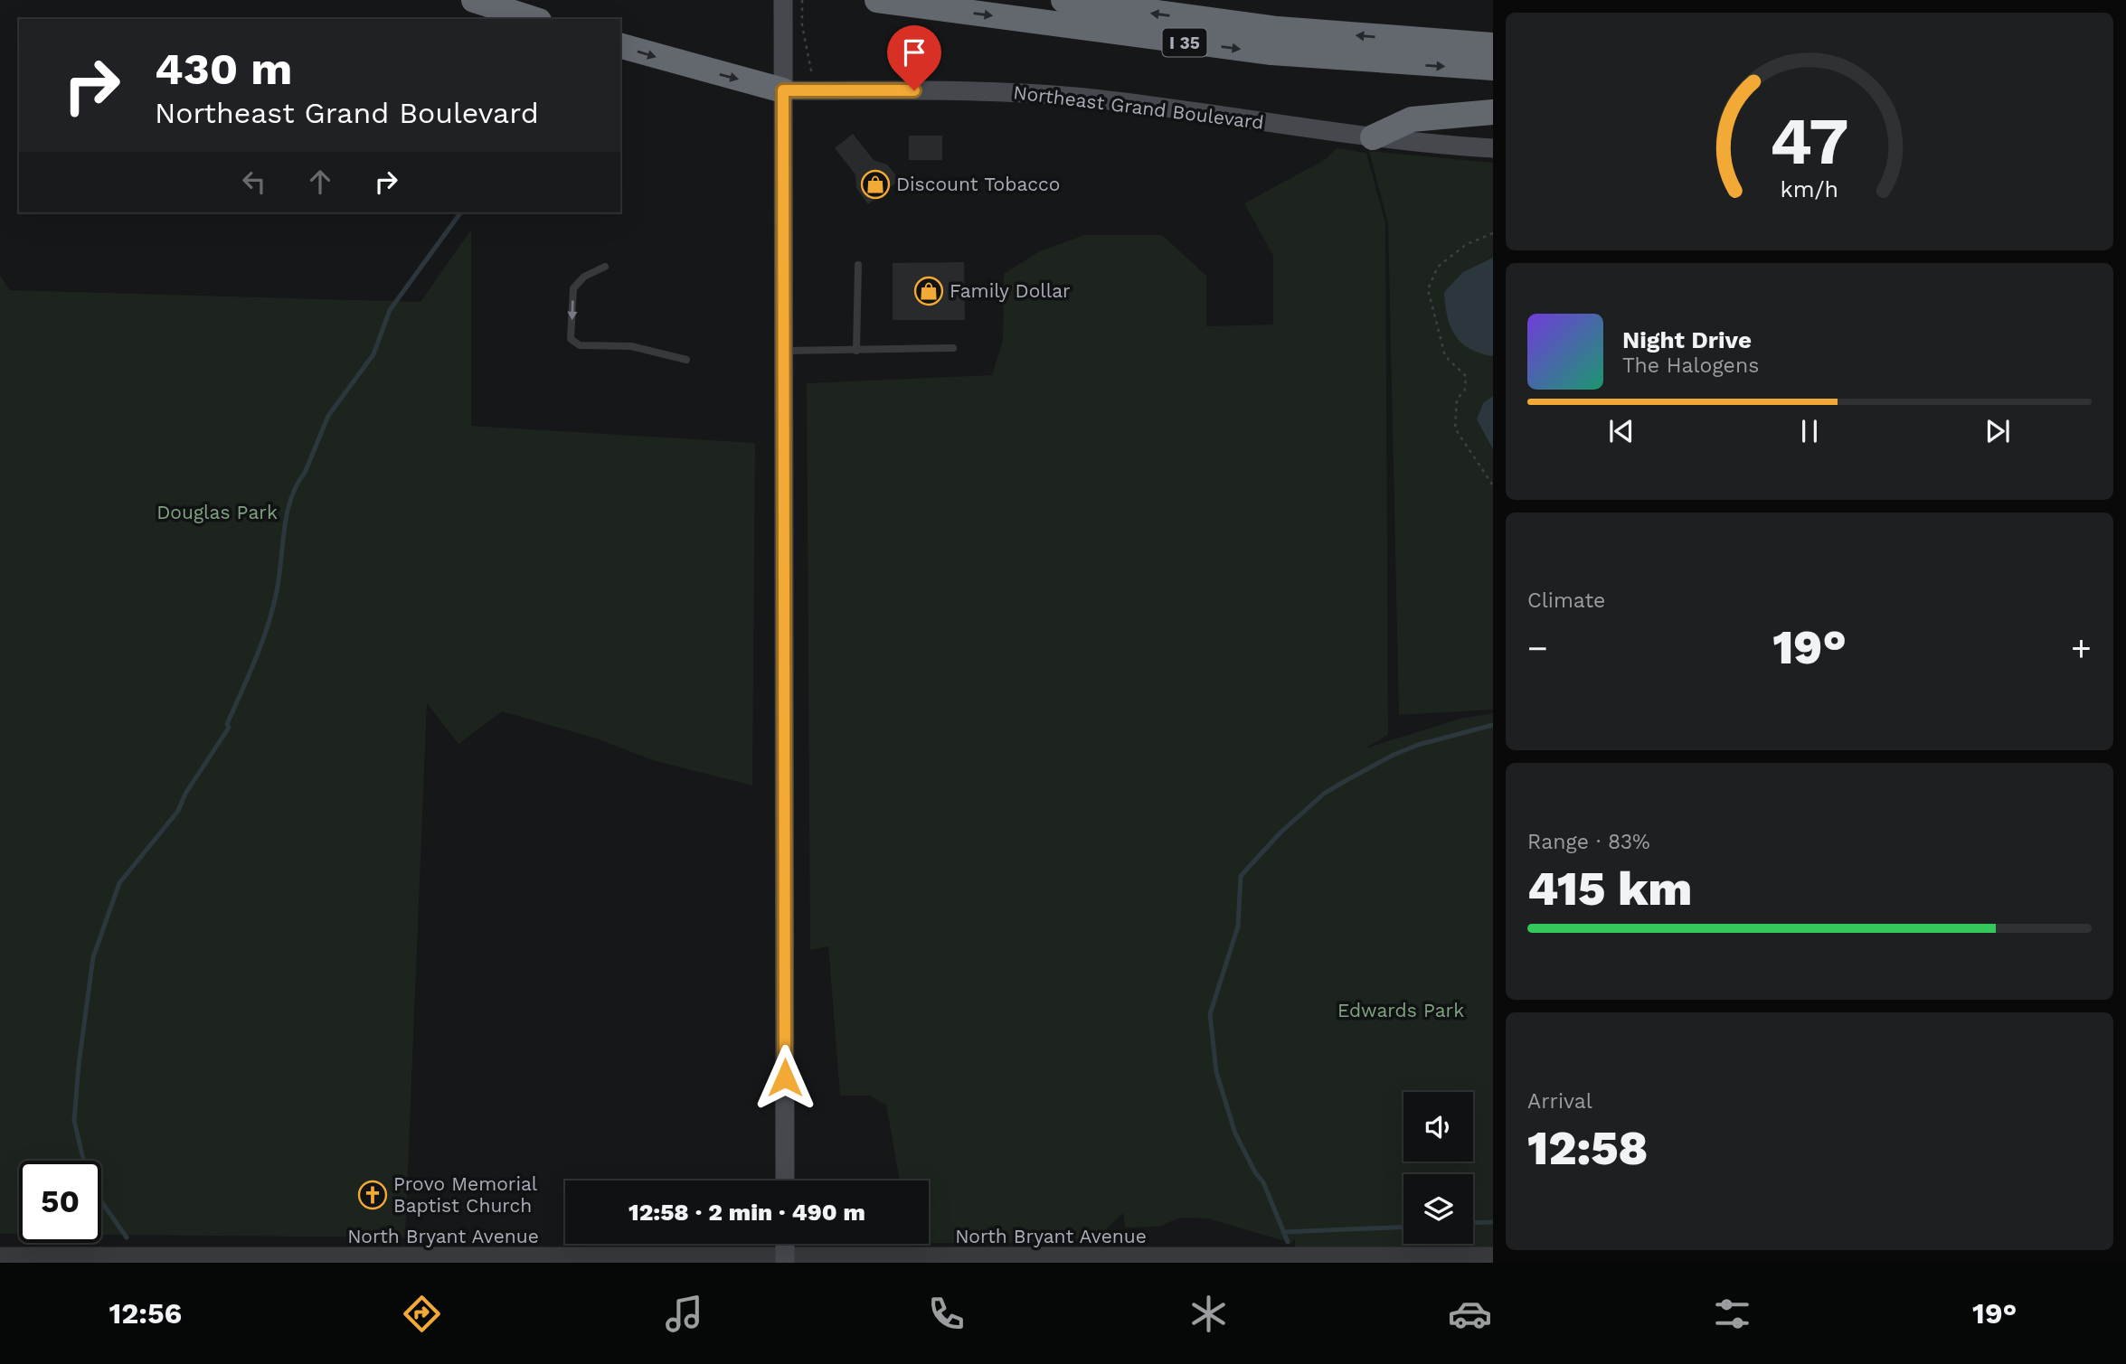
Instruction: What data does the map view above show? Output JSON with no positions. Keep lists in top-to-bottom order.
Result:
{
  "streets": {
    "highway": ["I 35"],
    "main road": ["Northeast Grand Boulevard"],
    "street": ["North Bryant Avenue"]
  },
  "parks": ["Douglas Park", "Edwards Park"],
  "places": {
    "shop": ["Discount Tobacco", "Family Dollar"],
    "church": ["Provo Memorial Baptist Church"]
  },
  "page": {
    "turn": ["430 m", "Northeast Grand Boulevard"],
    "song": ["Night Drive", "The Halogens"],
    "tile": [
      "Climate",
      ["Range · 83%", "415 km"],
      ["Arrival", "12:58"]
    ],
    "heat": ["−", "19°", "+"],
    "limit": "50",
    "trip": "12:58 · 2 min · 490 m",
    "tabs": ["12:56", "19°"],
    "gauge": ["47", "km/h"]
  }
}
